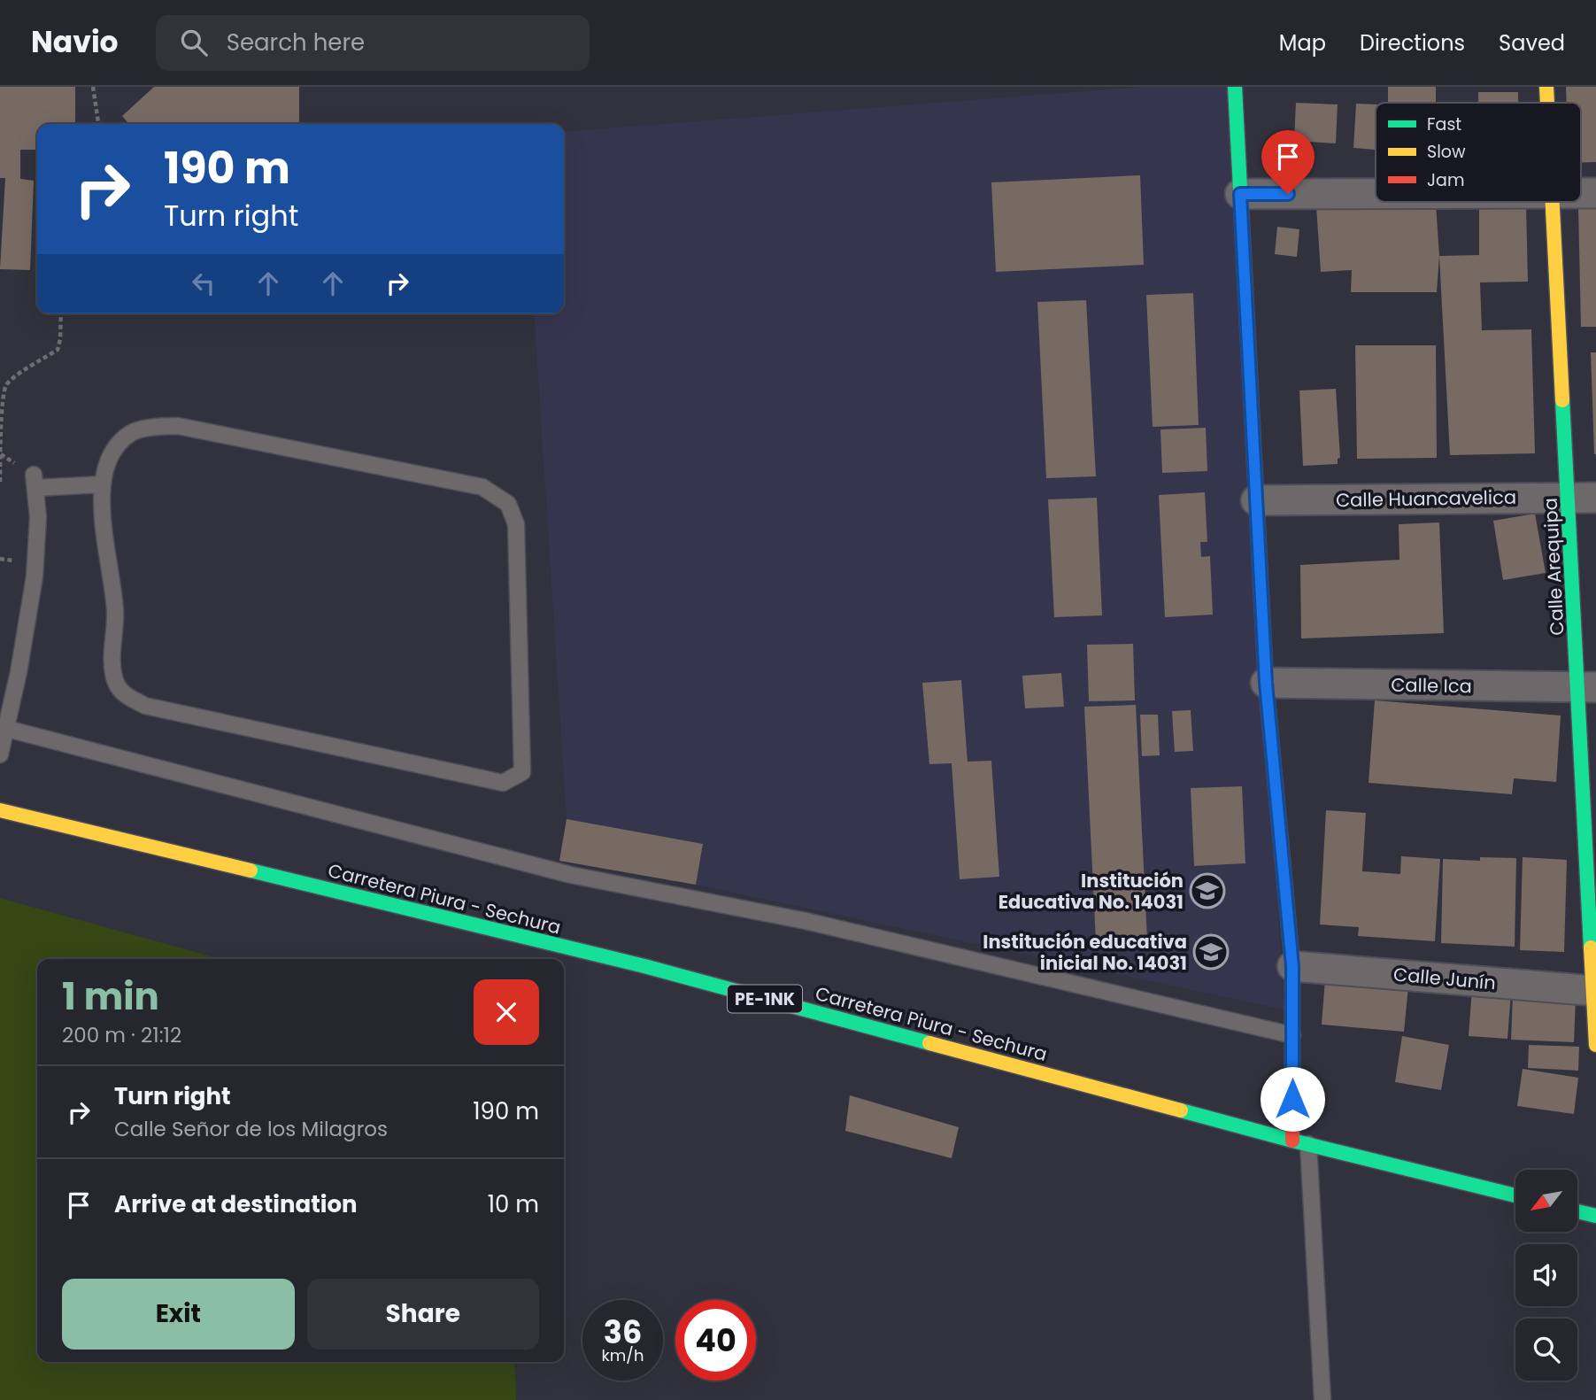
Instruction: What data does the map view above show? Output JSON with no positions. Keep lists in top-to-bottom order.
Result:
{
  "streets": {
    "street": [
      "Calle Huancavelica",
      "Calle Arequipa",
      "Calle Ica",
      "Carretera Piura - Sechura",
      "Calle Junín",
      "PE-1NK"
    ]
  },
  "crossings": [
    ["Calle Huancavelica", "Calle Arequipa"],
    ["Calle Arequipa", "Calle Ica"],
    ["Calle Arequipa", "Calle Junín"]
  ],
  "places": {
    "school or university": ["Institución Educativa No. 14031", "Institución educativa inicial No. 14031"]
  },
  "legend": ["Fast", "Slow", "Jam"],
  "north": "bottom left",
  "page": {
    "header": "Navio",
    "search": "Search here",
    "nav": ["Map", "Directions", "Saved"],
    "turn": ["190 m", "Turn right"],
    "heading": ["1 min", "200 m · 21:12"],
    "list": [
      {
        "name": "Turn right",
        "note": "Calle Señor de los Milagros",
        "value": "190 m"
      },
      {
        "name": "Arrive at destination",
        "value": "10 m"
      }
    ],
    "buttons": ["Exit", "Share"],
    "speed": "36 km/h",
    "limit": "40"
  }
}
